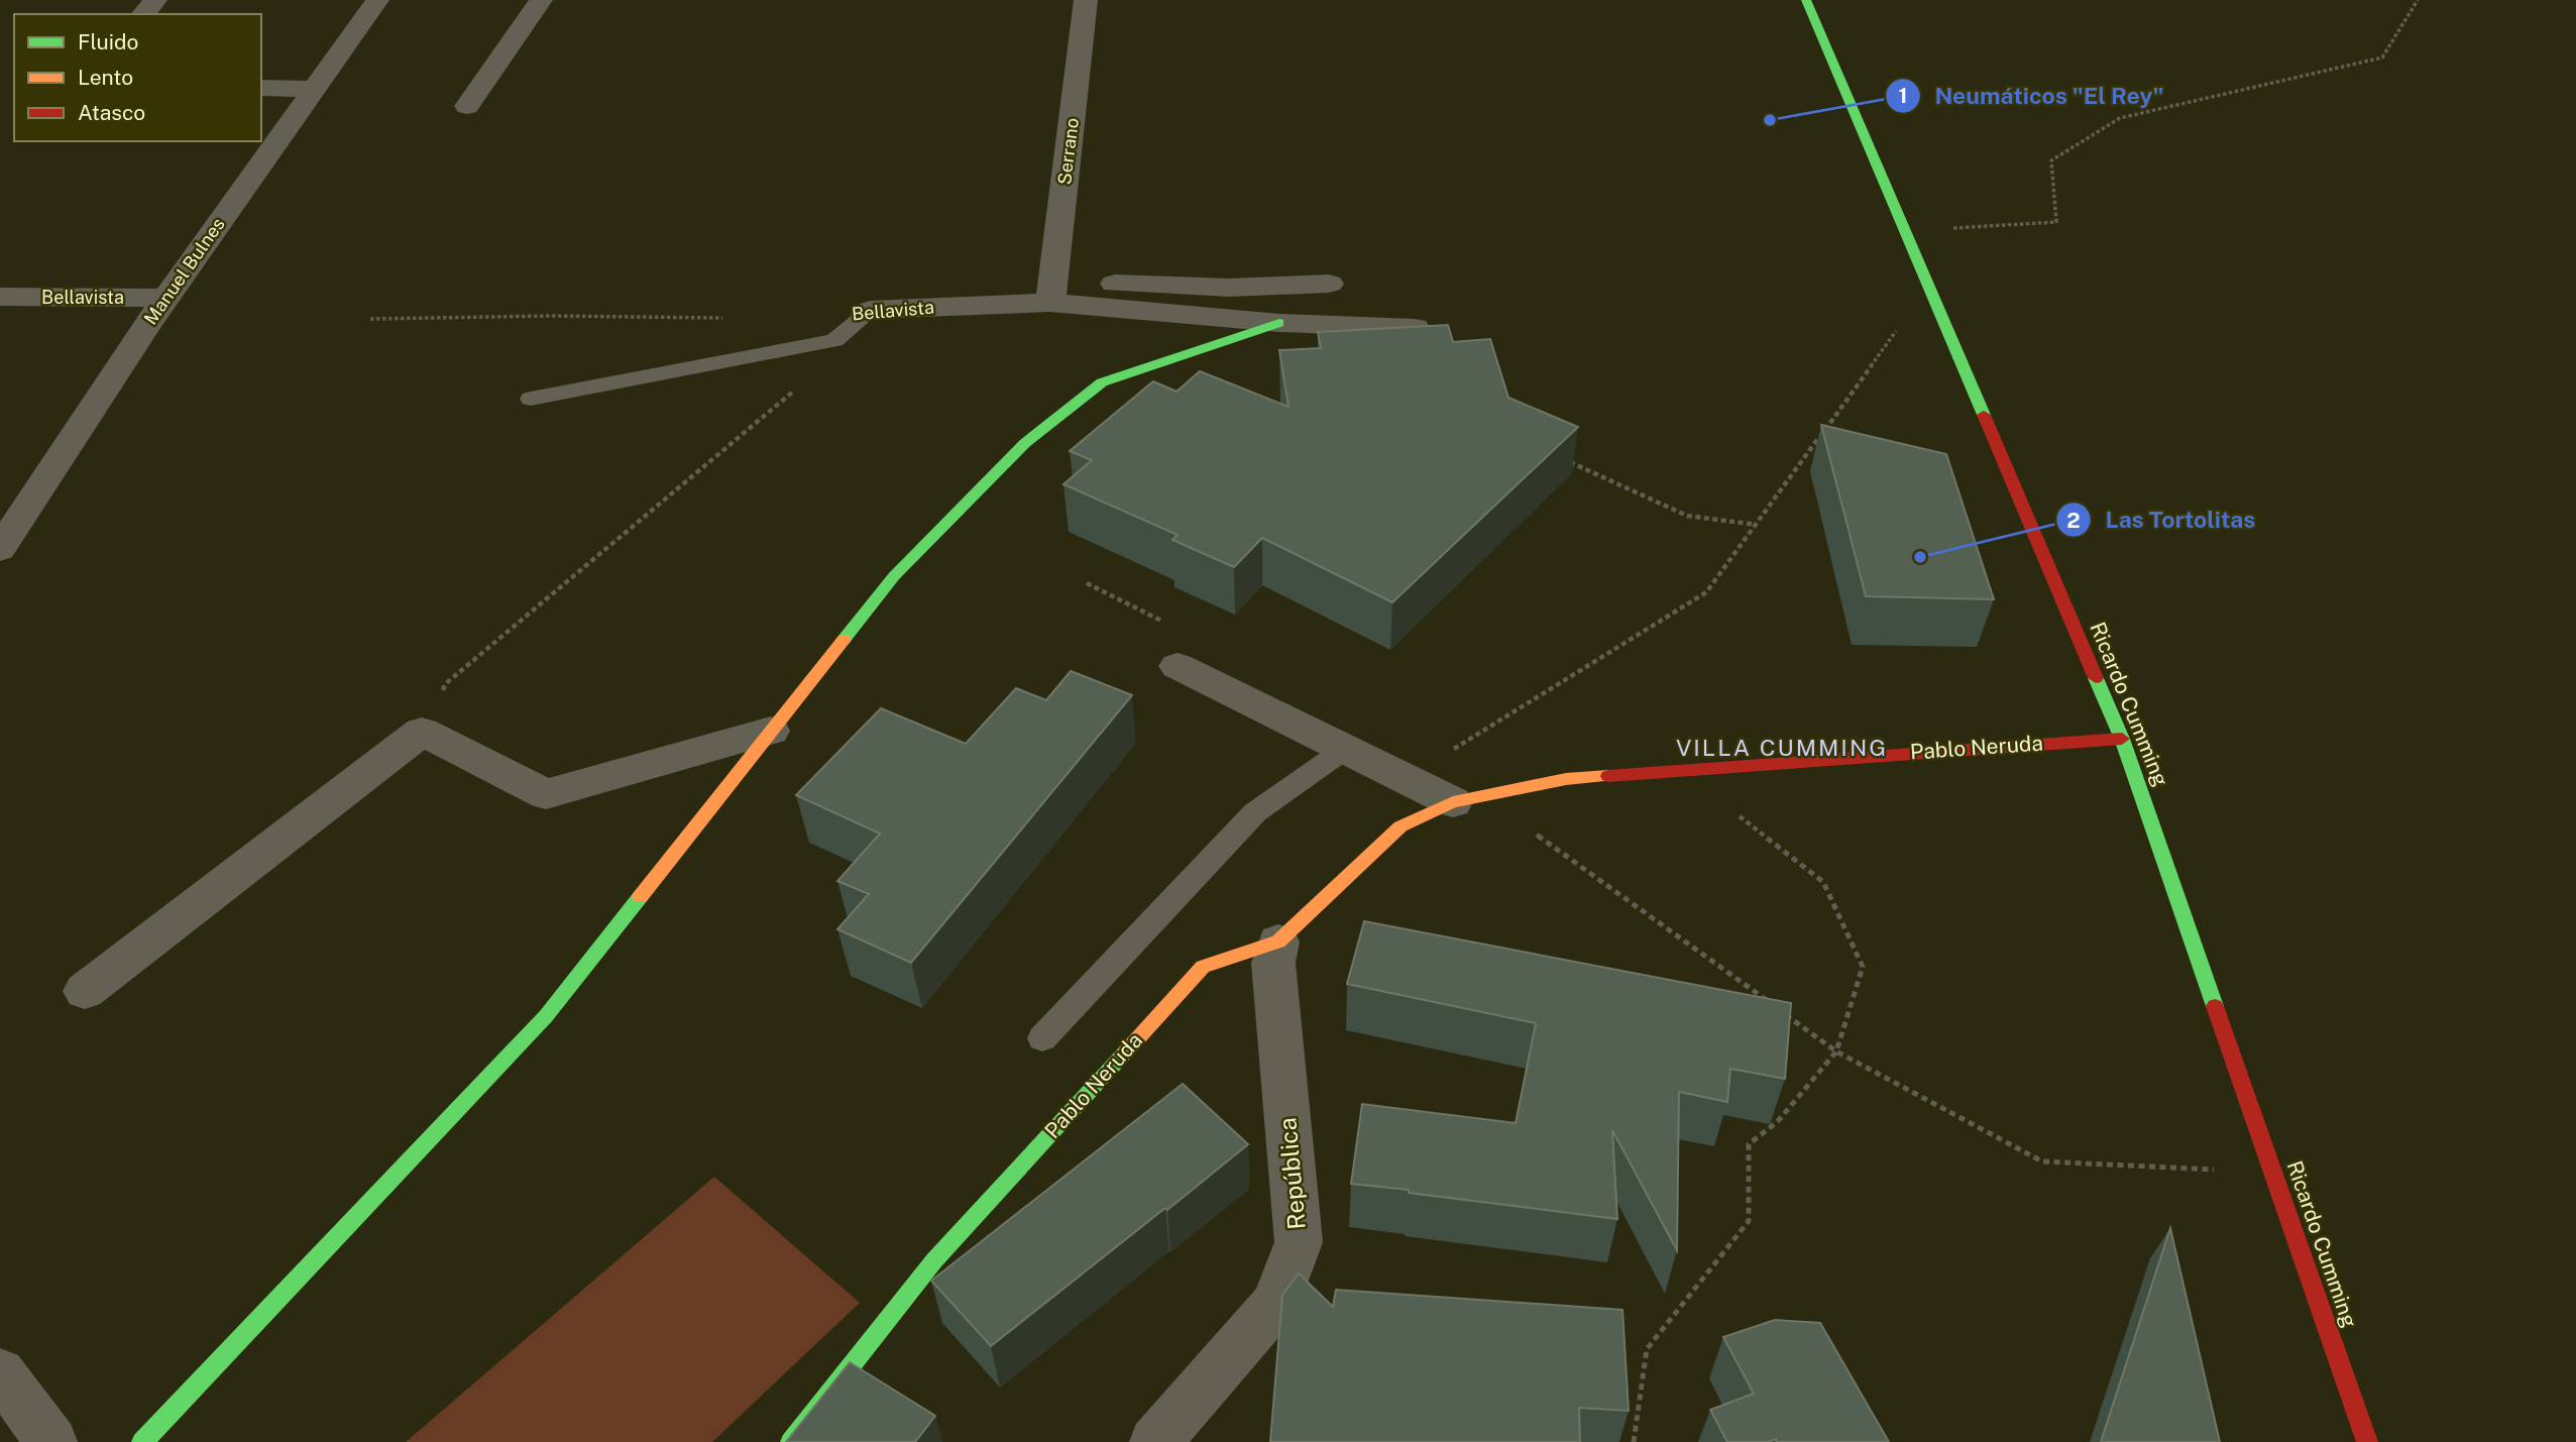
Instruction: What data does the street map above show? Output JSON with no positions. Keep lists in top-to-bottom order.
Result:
{
  "streets": {
    "street": [
      "Serrano",
      "Manuel Bulnes",
      "Bellavista",
      "Ricardo Cumming",
      "Pablo Neruda",
      "República"
    ]
  },
  "crossings": [
    ["Serrano", "Bellavista"],
    ["Manuel Bulnes", "Bellavista"],
    ["Ricardo Cumming", "Pablo Neruda"],
    ["Pablo Neruda", "República"]
  ],
  "districts": ["VILLA CUMMING"],
  "places": ["Neumáticos \"El Rey\"", "Las Tortolitas"],
  "legend": ["Fluido", "Lento", "Atasco"]
}
